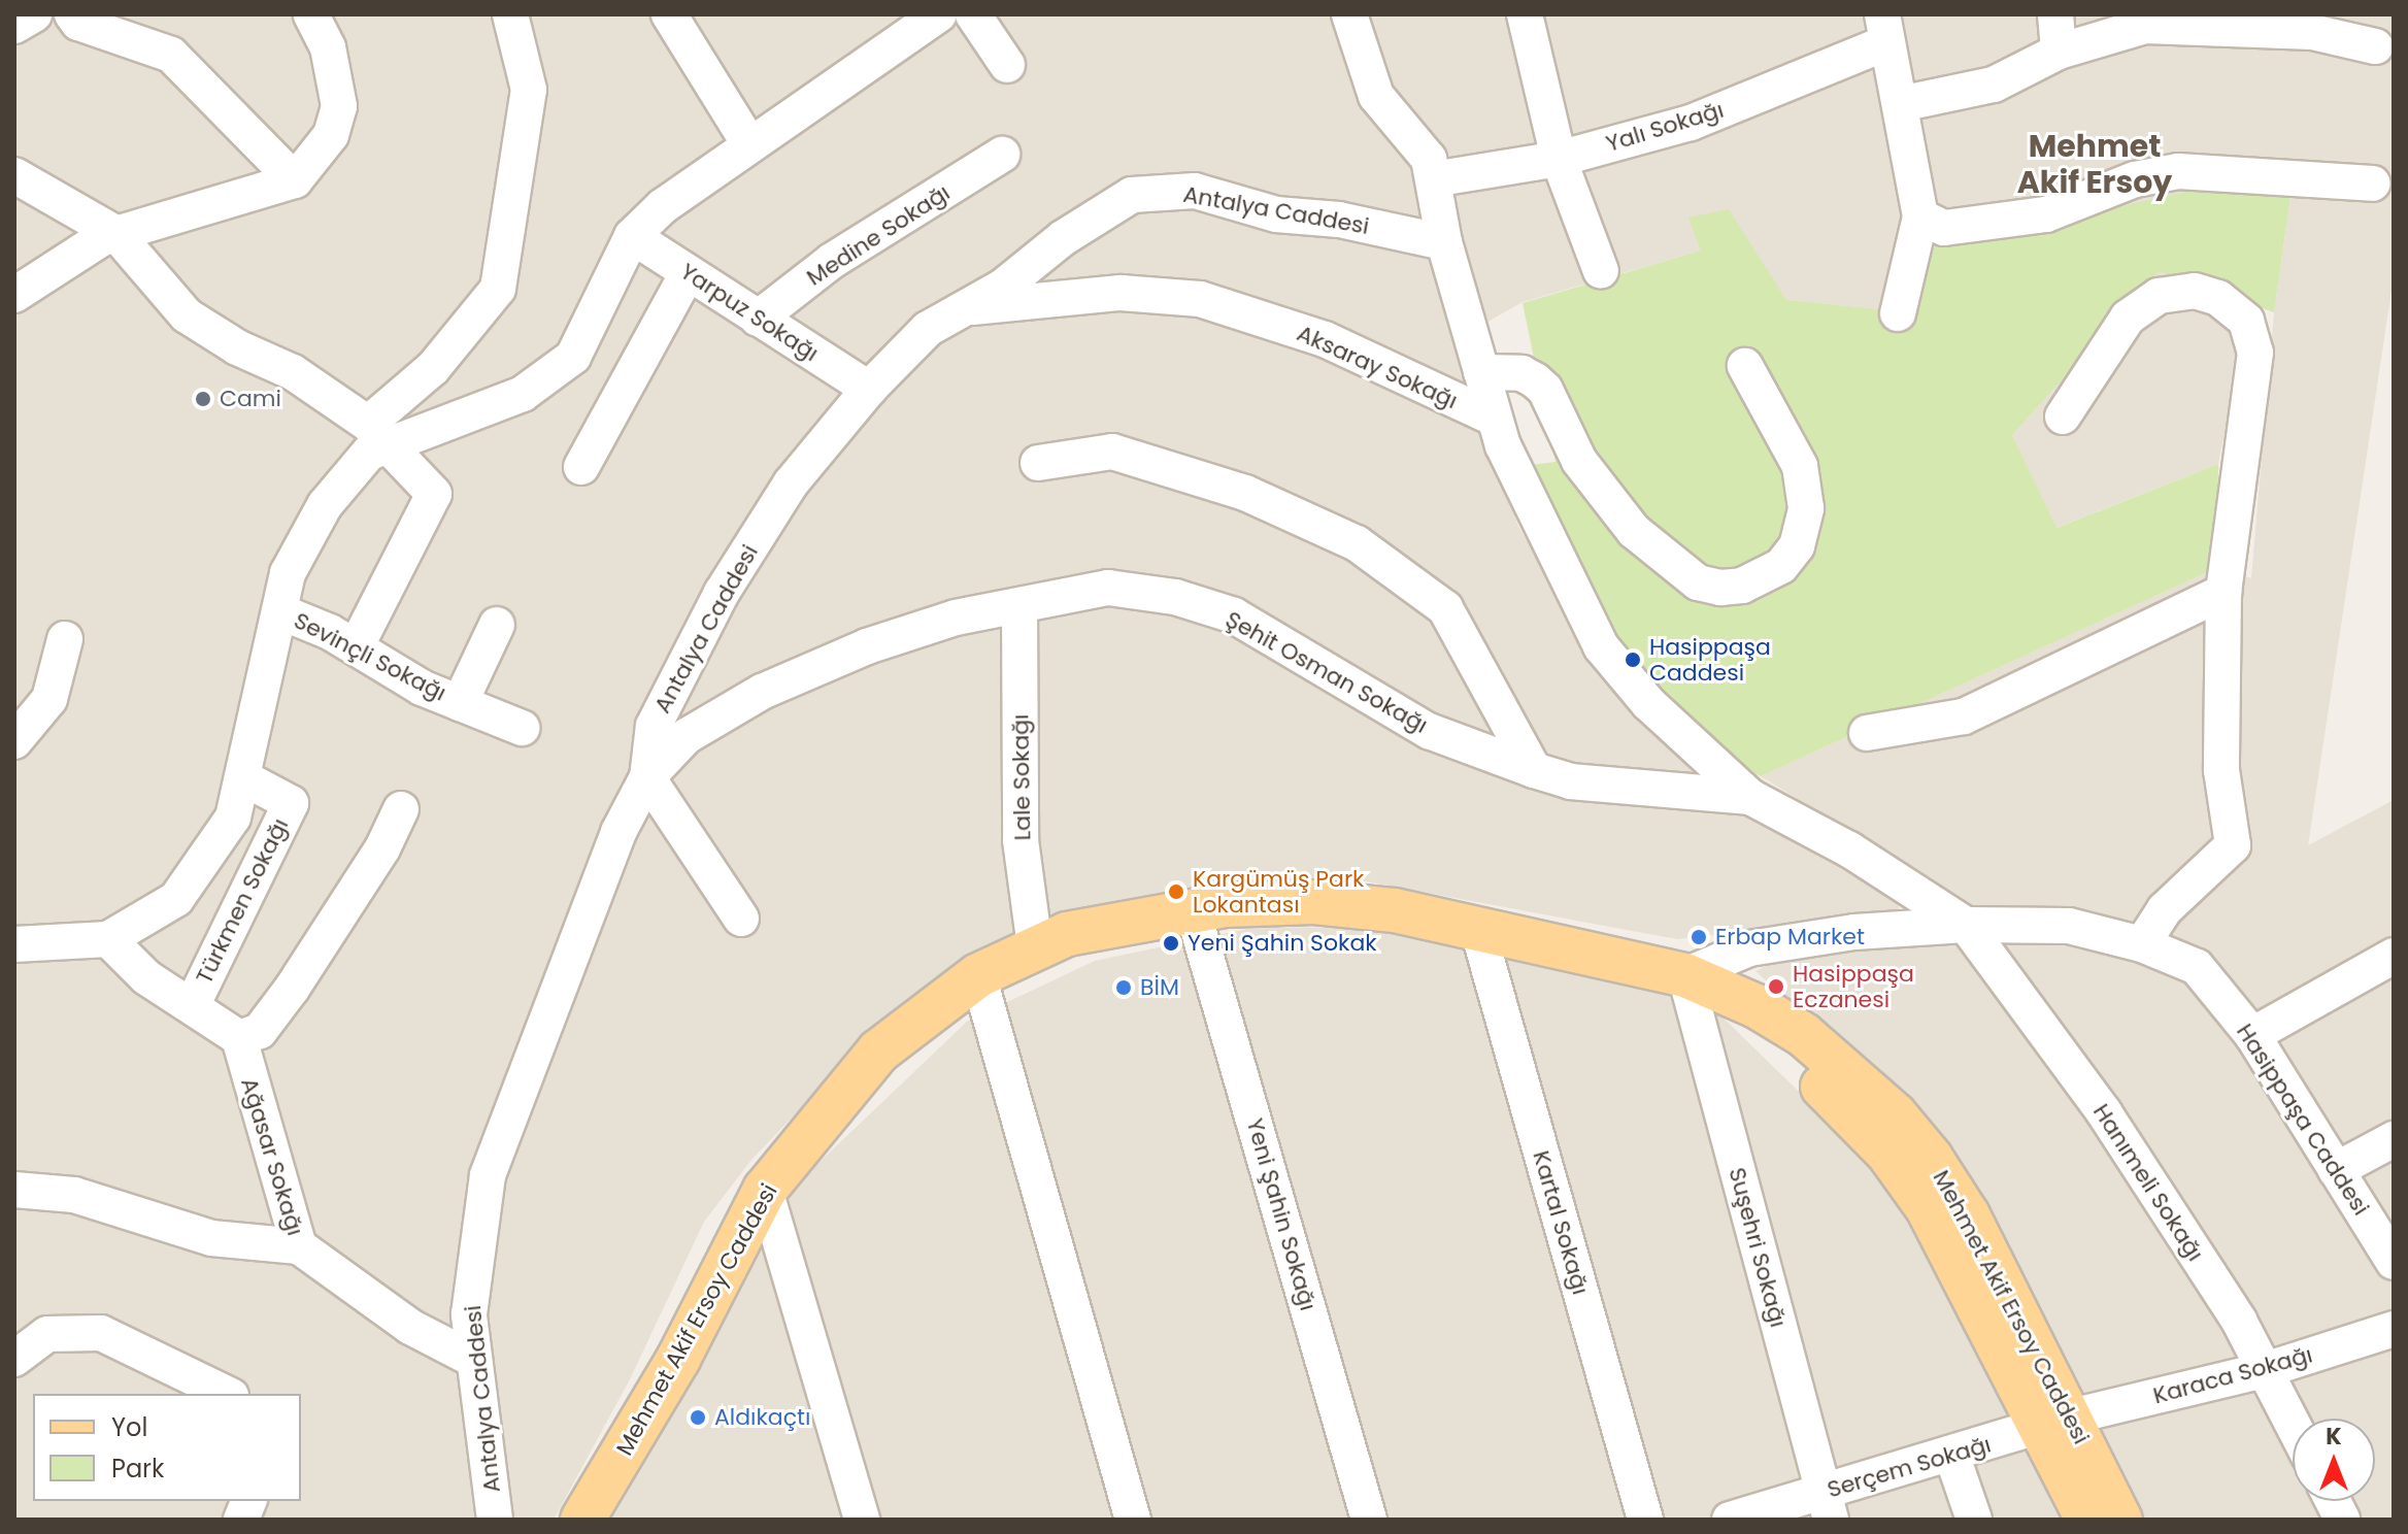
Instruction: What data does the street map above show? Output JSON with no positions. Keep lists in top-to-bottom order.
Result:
{
  "streets": {
    "main road": ["Mehmet Akif Ersoy Caddesi"],
    "street": [
      "Yalı Sokağı",
      "Antalya Caddesi",
      "Medine Sokağı",
      "Yarpuz Sokağı",
      "Aksaray Sokağı",
      "Sevinçli Sokağı",
      "Şehit Osman Sokağı",
      "Lale Sokağı",
      "Türkmen Sokağı",
      "Hasippaşa Caddesi",
      "Ağasar Sokağı",
      "Hanımeli Sokağı",
      "Yeni Şahin Sokağı",
      "Kartal Sokağı",
      "Suşehri Sokağı",
      "Karaca Sokağı",
      "Serçem Sokağı"
    ]
  },
  "crossings": [
    ["Antalya Caddesi", "Yarpuz Sokağı"],
    ["Antalya Caddesi", "Aksaray Sokağı"],
    ["Antalya Caddesi", "Şehit Osman Sokağı"],
    ["Medine Sokağı", "Yarpuz Sokağı"],
    ["Şehit Osman Sokağı", "Lale Sokağı"],
    ["Lale Sokağı", "Mehmet Akif Ersoy Caddesi"],
    ["Hasippaşa Caddesi", "Hanımeli Sokağı"],
    ["Hasippaşa Caddesi", "Suşehri Sokağı"],
    ["Hasippaşa Caddesi", "Mehmet Akif Ersoy Caddesi"],
    ["Hanımeli Sokağı", "Karaca Sokağı"],
    ["Yeni Şahin Sokağı", "Mehmet Akif Ersoy Caddesi"],
    ["Kartal Sokağı", "Mehmet Akif Ersoy Caddesi"],
    ["Suşehri Sokağı", "Mehmet Akif Ersoy Caddesi"],
    ["Suşehri Sokağı", "Serçem Sokağı"],
    ["Mehmet Akif Ersoy Caddesi", "Karaca Sokağı"],
    ["Mehmet Akif Ersoy Caddesi", "Serçem Sokağı"],
    ["Karaca Sokağı", "Serçem Sokağı"]
  ],
  "districts": ["Mehmet Akif Ersoy"],
  "places": [
    "Cami",
    "Hasippaşa Caddesi",
    "Kargümüş Park Lokantası",
    "Erbap Market",
    "Yeni Şahin Sokak",
    "Hasippaşa Eczanesi",
    "BİM",
    "Aldıkaçtı"
  ],
  "legend": ["Yol", "Park"],
  "north": "top"
}
